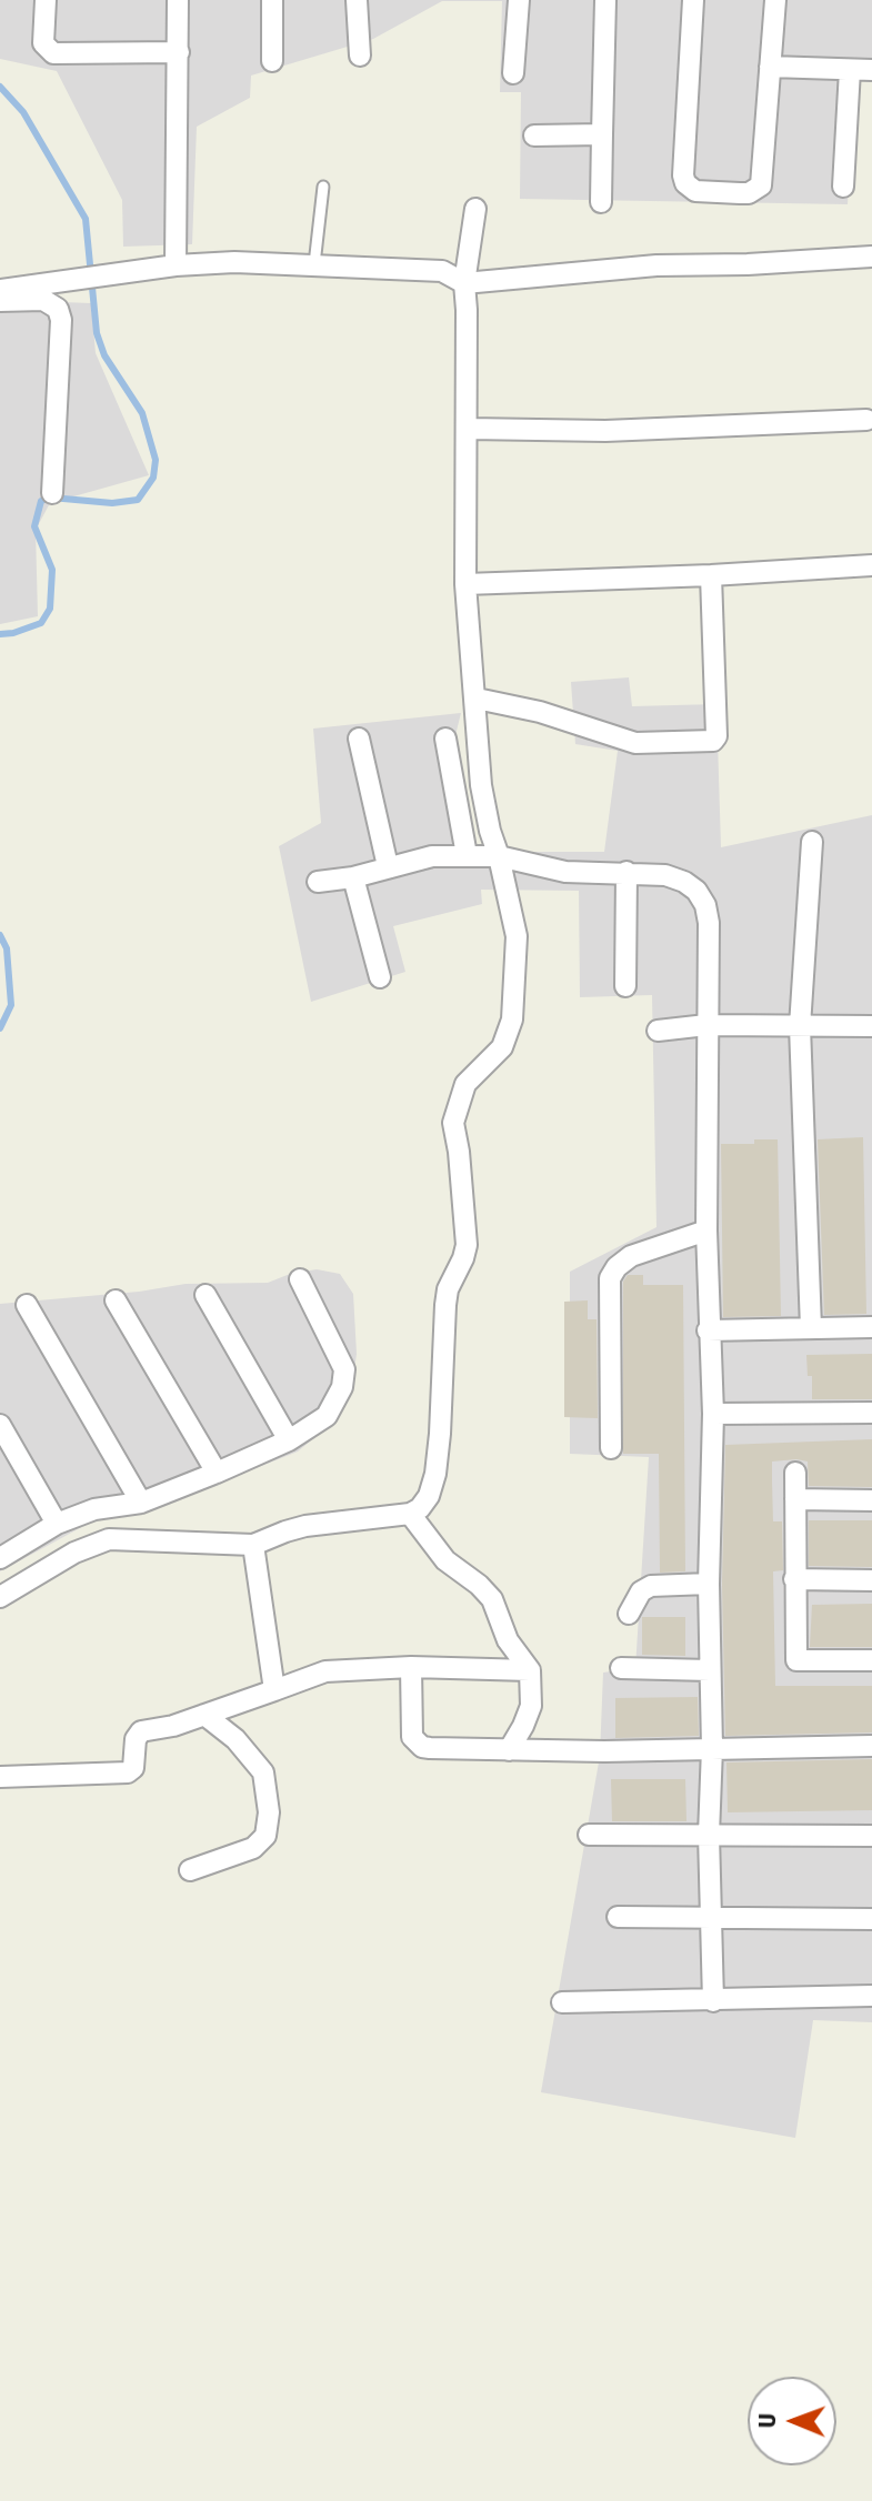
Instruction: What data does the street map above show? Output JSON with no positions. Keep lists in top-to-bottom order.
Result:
{
  "north": "left"
}
